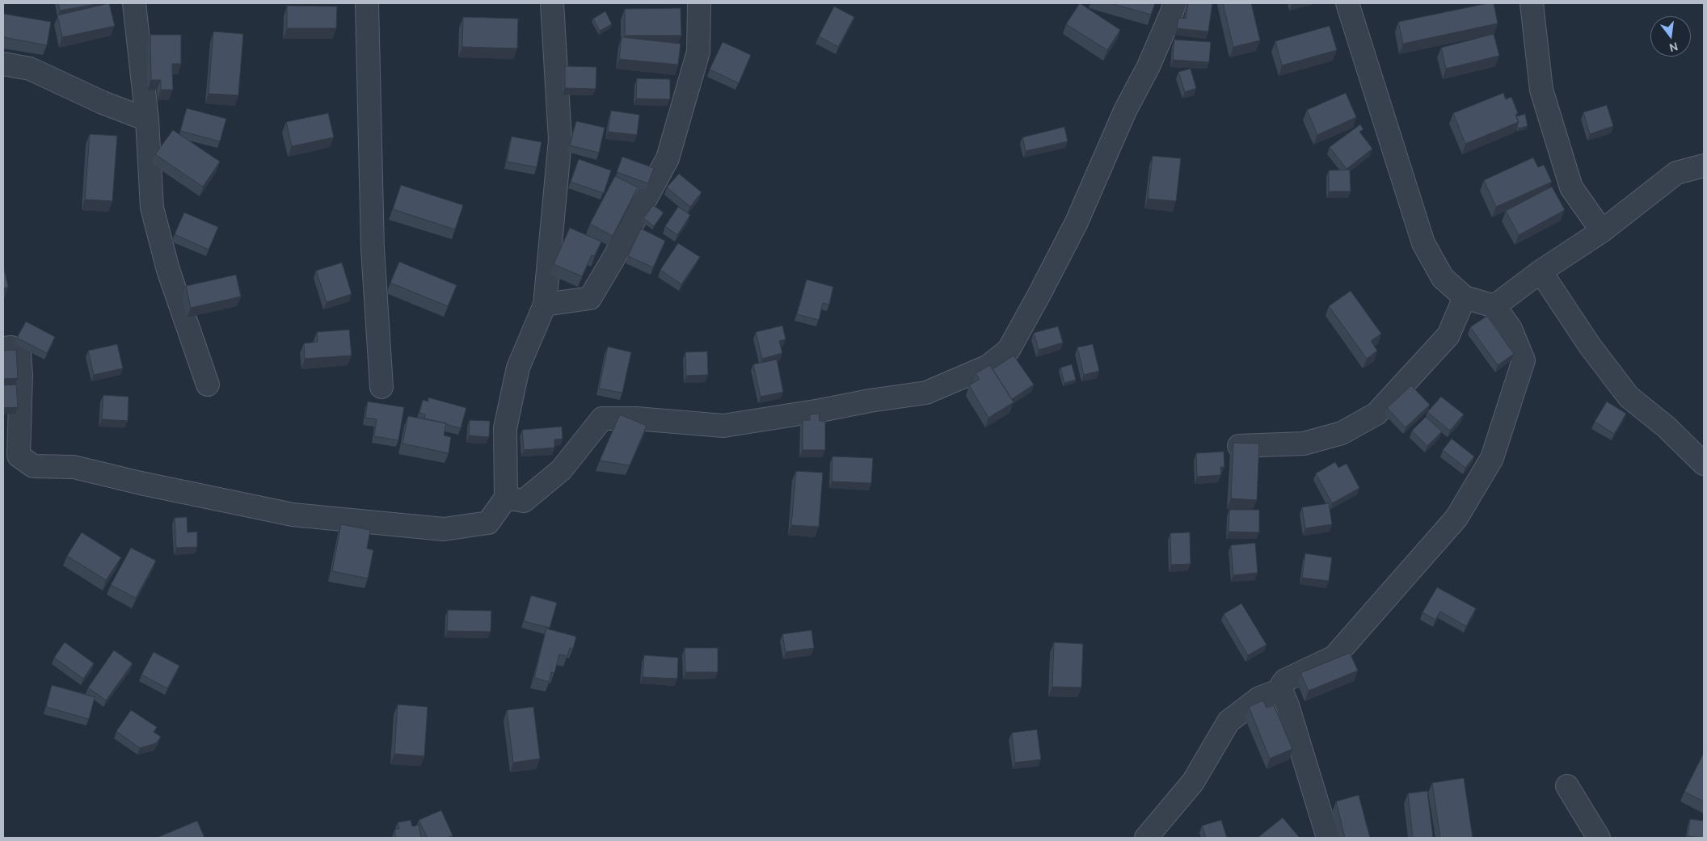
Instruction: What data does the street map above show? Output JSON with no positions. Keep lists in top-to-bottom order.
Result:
{
  "north": "bottom"
}
